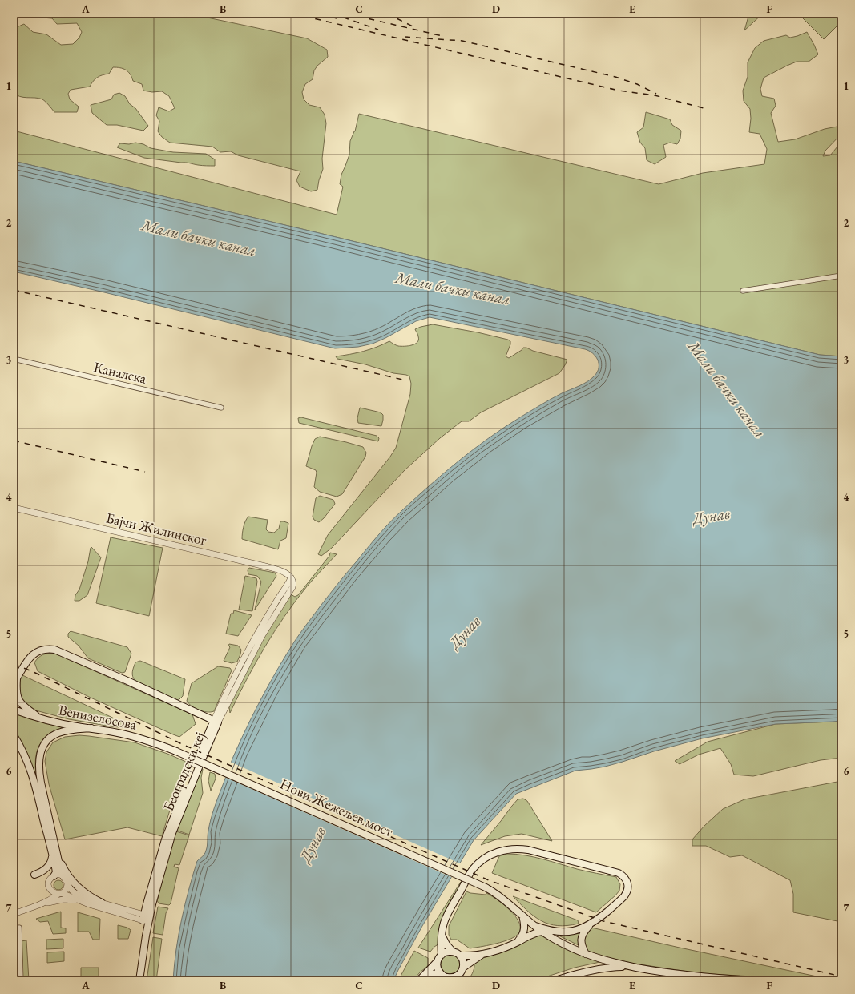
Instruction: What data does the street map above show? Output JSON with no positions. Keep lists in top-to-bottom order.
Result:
{
  "streets": {
    "main road": ["Венизелосова", "Београдски кеј", "Нови Жежељев мост"],
    "street": ["Каналска", "Бајчи Жилинског"]
  },
  "crossings": [
    ["Бајчи Жилинског", "Београдски кеј"],
    ["Венизелосова", "Нови Жежељев мост"]
  ],
  "water": ["Мали бачки канал", "Дунав"],
  "grid": {
    "columns": [
      "A",
      "B",
      "C",
      "D",
      "E",
      "F"
    ],
    "rows": [
      "1",
      "2",
      "3",
      "4",
      "5",
      "6",
      "7"
    ]
  }
}
